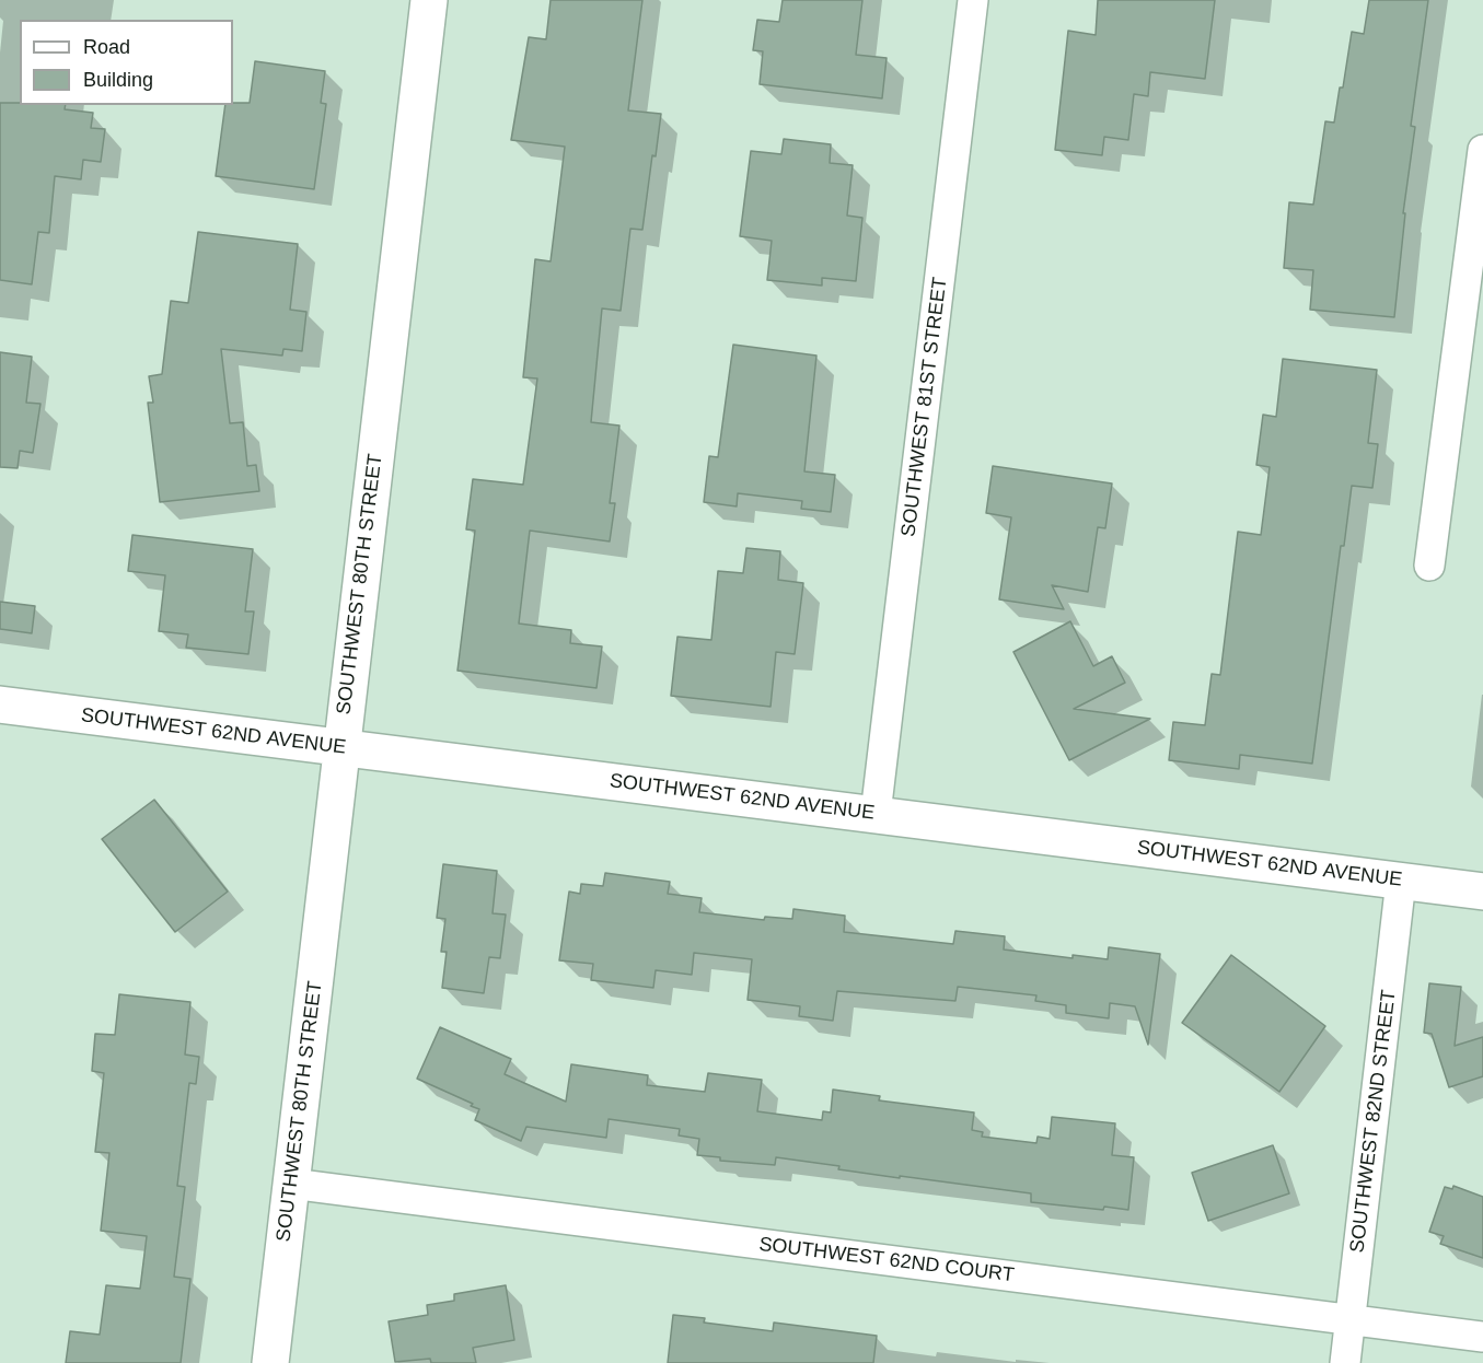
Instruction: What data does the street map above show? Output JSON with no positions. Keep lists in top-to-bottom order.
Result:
{
  "streets": {
    "street": [
      "SOUTHWEST 81ST STREET",
      "SOUTHWEST 80TH STREET",
      "SOUTHWEST 62ND AVENUE",
      "SOUTHWEST 82ND STREET",
      "SOUTHWEST 62ND COURT"
    ]
  },
  "crossings": [
    ["SOUTHWEST 81ST STREET", "SOUTHWEST 62ND AVENUE"],
    ["SOUTHWEST 80TH STREET", "SOUTHWEST 62ND AVENUE"],
    ["SOUTHWEST 80TH STREET", "SOUTHWEST 62ND COURT"],
    ["SOUTHWEST 62ND AVENUE", "SOUTHWEST 82ND STREET"],
    ["SOUTHWEST 82ND STREET", "SOUTHWEST 62ND COURT"]
  ],
  "legend": ["Road", "Building"]
}
